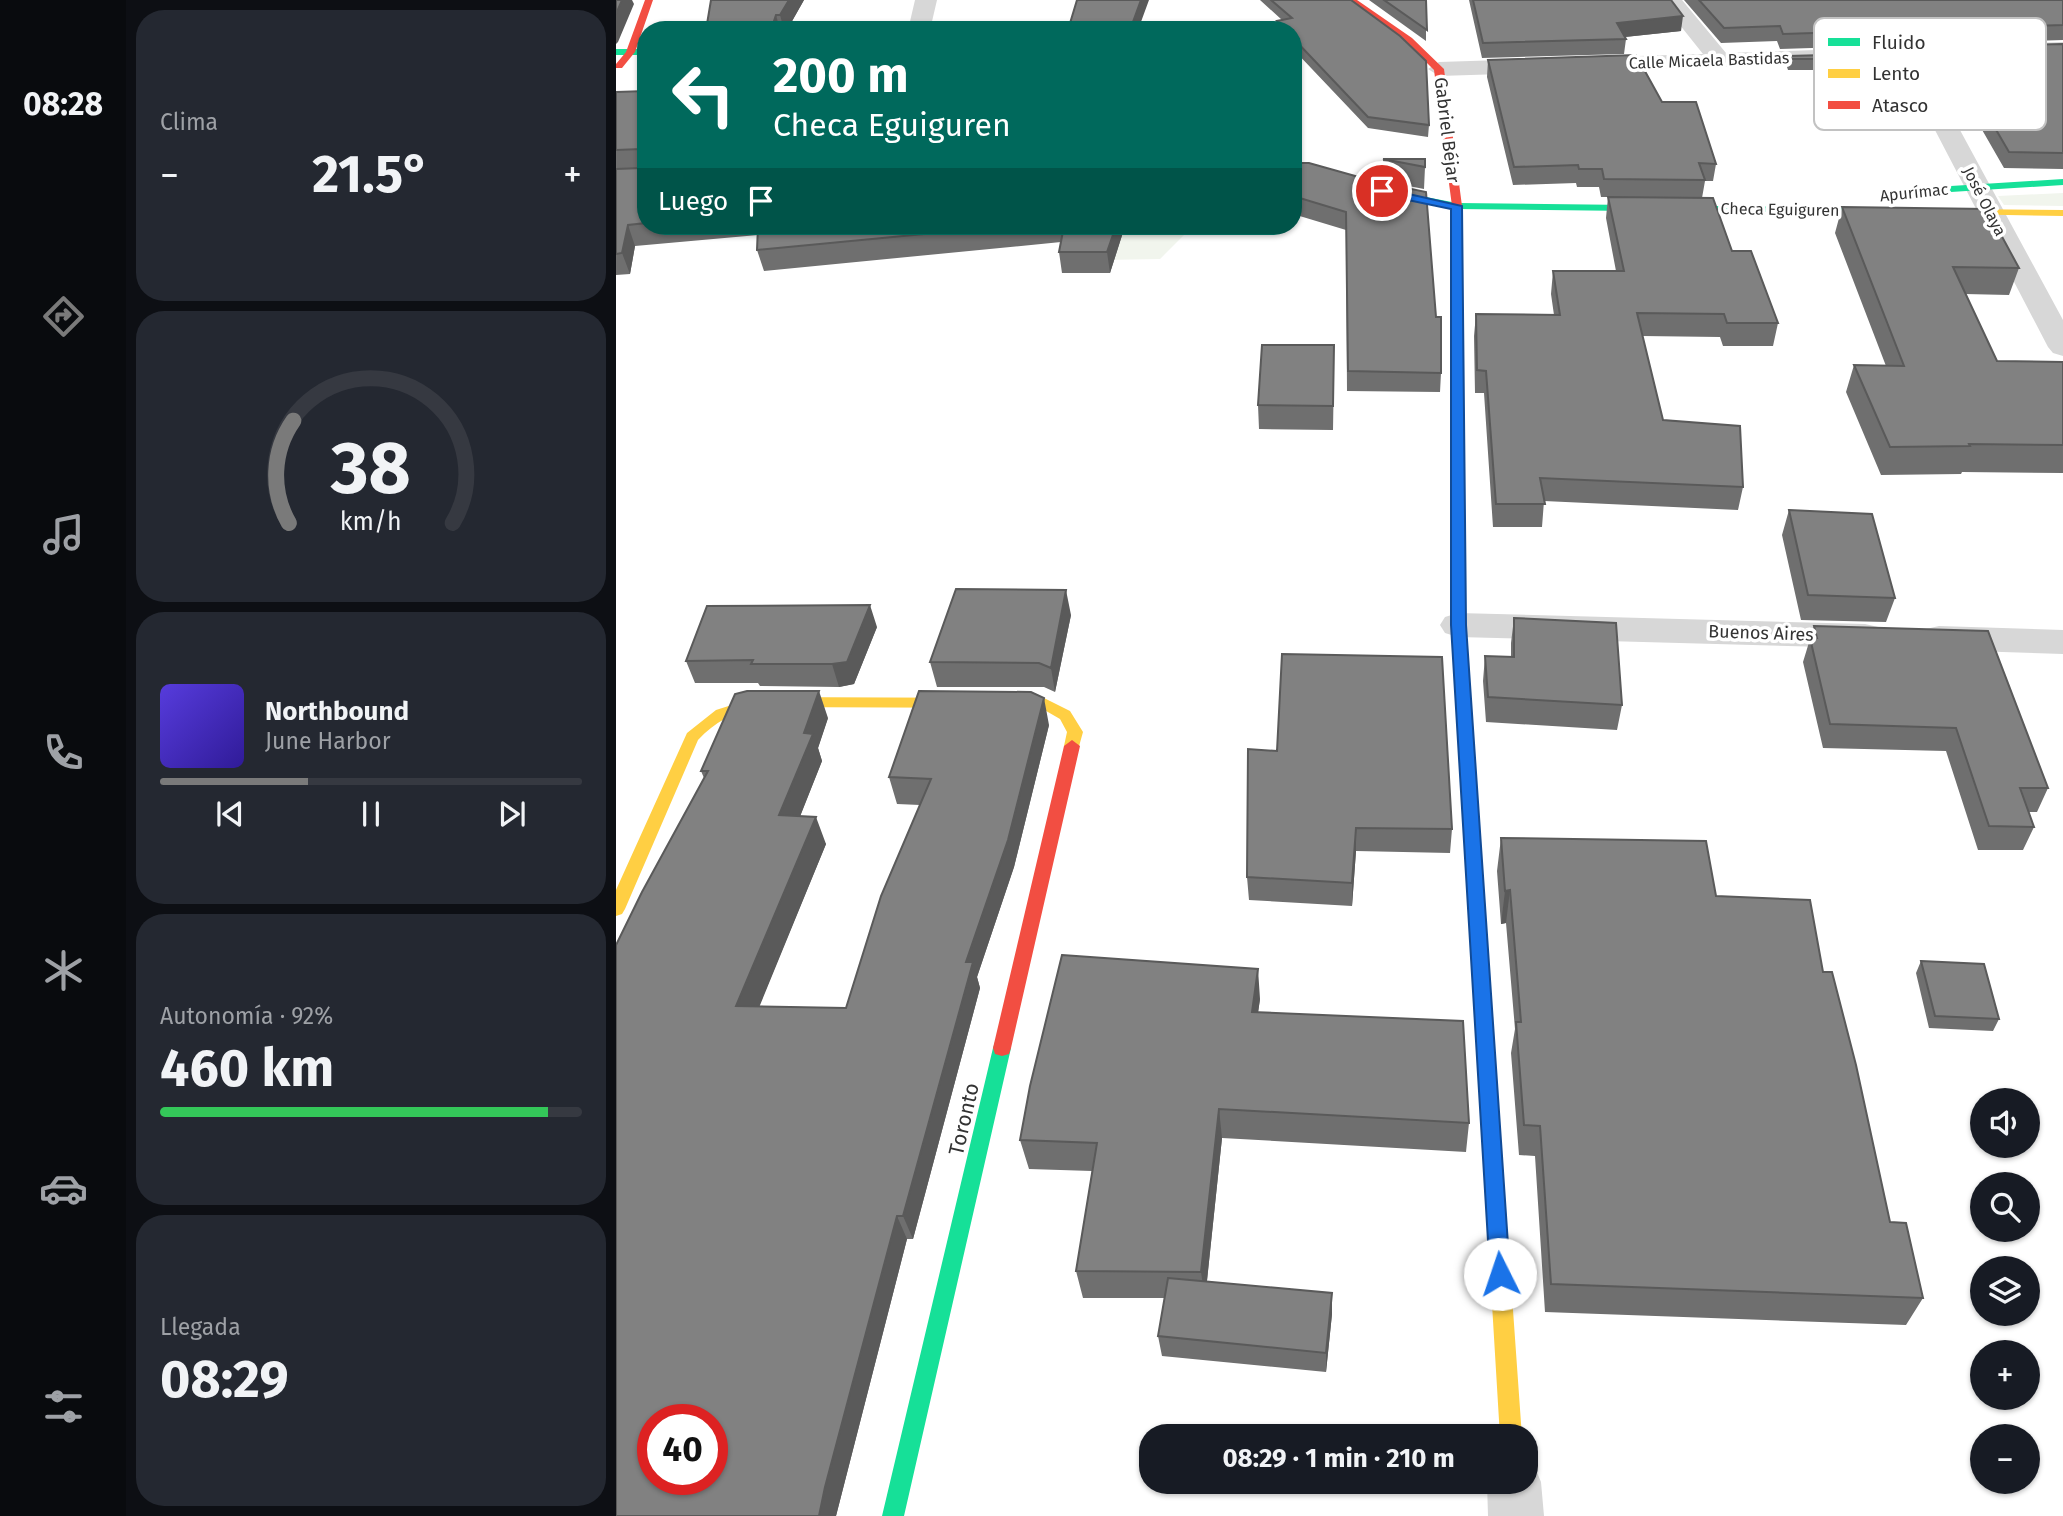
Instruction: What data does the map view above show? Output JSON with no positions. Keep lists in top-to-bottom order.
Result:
{
  "streets": {
    "street": [
      "Calle Micaela Bastidas",
      "Gabriel Béjar",
      "Apurímac",
      "José Olaya",
      "Checa Eguiguren",
      "Buenos Aires",
      "Toronto"
    ]
  },
  "crossings": [
    ["Calle Micaela Bastidas", "Gabriel Béjar"],
    ["Gabriel Béjar", "Checa Eguiguren"],
    ["Gabriel Béjar", "Buenos Aires"],
    ["Apurímac", "José Olaya"],
    ["Apurímac", "Checa Eguiguren"],
    ["José Olaya", "Checa Eguiguren"]
  ],
  "legend": ["Fluido", "Lento", "Atasco"],
  "page": {
    "tabs": "08:28",
    "tile": [
      "Clima",
      ["Autonomía · 92%", "460 km"],
      ["Llegada", "08:29"]
    ],
    "turn": ["200 m", "Checa Eguiguren"],
    "heat": ["−", "21.5°", "+"],
    "then": "Luego",
    "song": ["Northbound", "June Harbor"],
    "map_buttons": ["+", "−"],
    "limit": "40",
    "trip": "08:29 · 1 min · 210 m",
    "gauge": ["38", "km/h"]
  }
}
